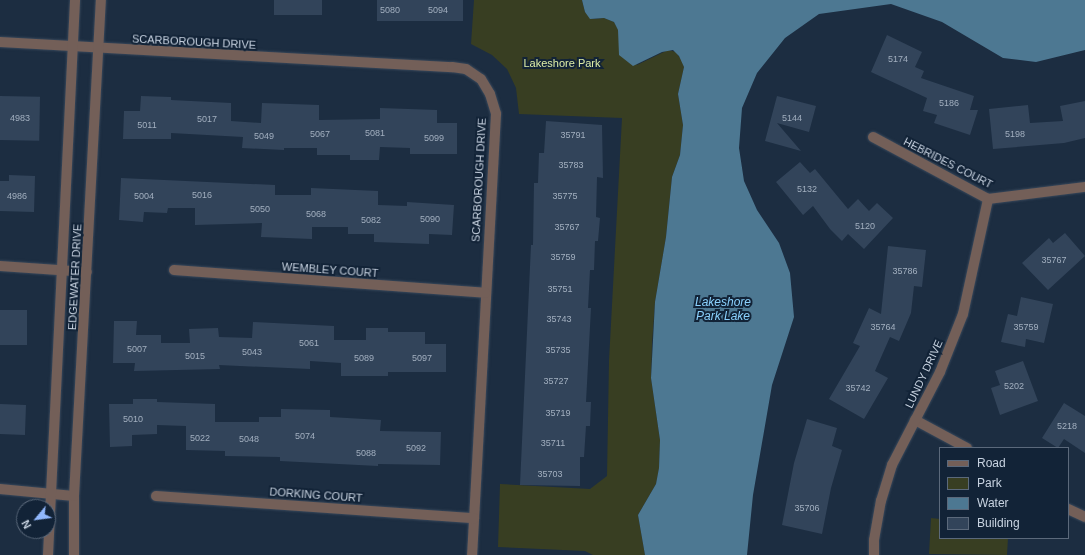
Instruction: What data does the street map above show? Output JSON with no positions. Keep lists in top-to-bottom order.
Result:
{
  "streets": {
    "street": [
      "SCARBOROUGH DRIVE",
      "HEBRIDES COURT",
      "WEMBLEY COURT",
      "EDGEWATER DRIVE",
      "LUNDY DRIVE",
      "DORKING COURT"
    ]
  },
  "crossings": [
    ["SCARBOROUGH DRIVE", "WEMBLEY COURT"],
    ["SCARBOROUGH DRIVE", "EDGEWATER DRIVE"],
    ["SCARBOROUGH DRIVE", "DORKING COURT"],
    ["HEBRIDES COURT", "LUNDY DRIVE"]
  ],
  "water": ["Lakeshore Park Lake"],
  "parks": ["Lakeshore Park"],
  "house_numbers": [
    "5080",
    "5094",
    "5174",
    "5186",
    "4983",
    "5144",
    "5017",
    "5011",
    "5081",
    "5067",
    "5198",
    "35791",
    "5049",
    "5099",
    "35783",
    "5132",
    "5016",
    "4986",
    "5004",
    "35775",
    "5050",
    "5068",
    "5090",
    "5082",
    "5120",
    "35767",
    "35759",
    "35767",
    "35786",
    "35751",
    "35743",
    "35764",
    "35759",
    "5061",
    "5007",
    "35735",
    "5043",
    "5015",
    "5089",
    "5097",
    "35727",
    "5202",
    "35742",
    "35719",
    "5010",
    "5218",
    "5074",
    "5022",
    "5048",
    "35711",
    "5092",
    "5088",
    "35703",
    "35706"
  ],
  "legend": [
    "Road",
    "Park",
    "Water",
    "Building"
  ],
  "north": "bottom left"
}
